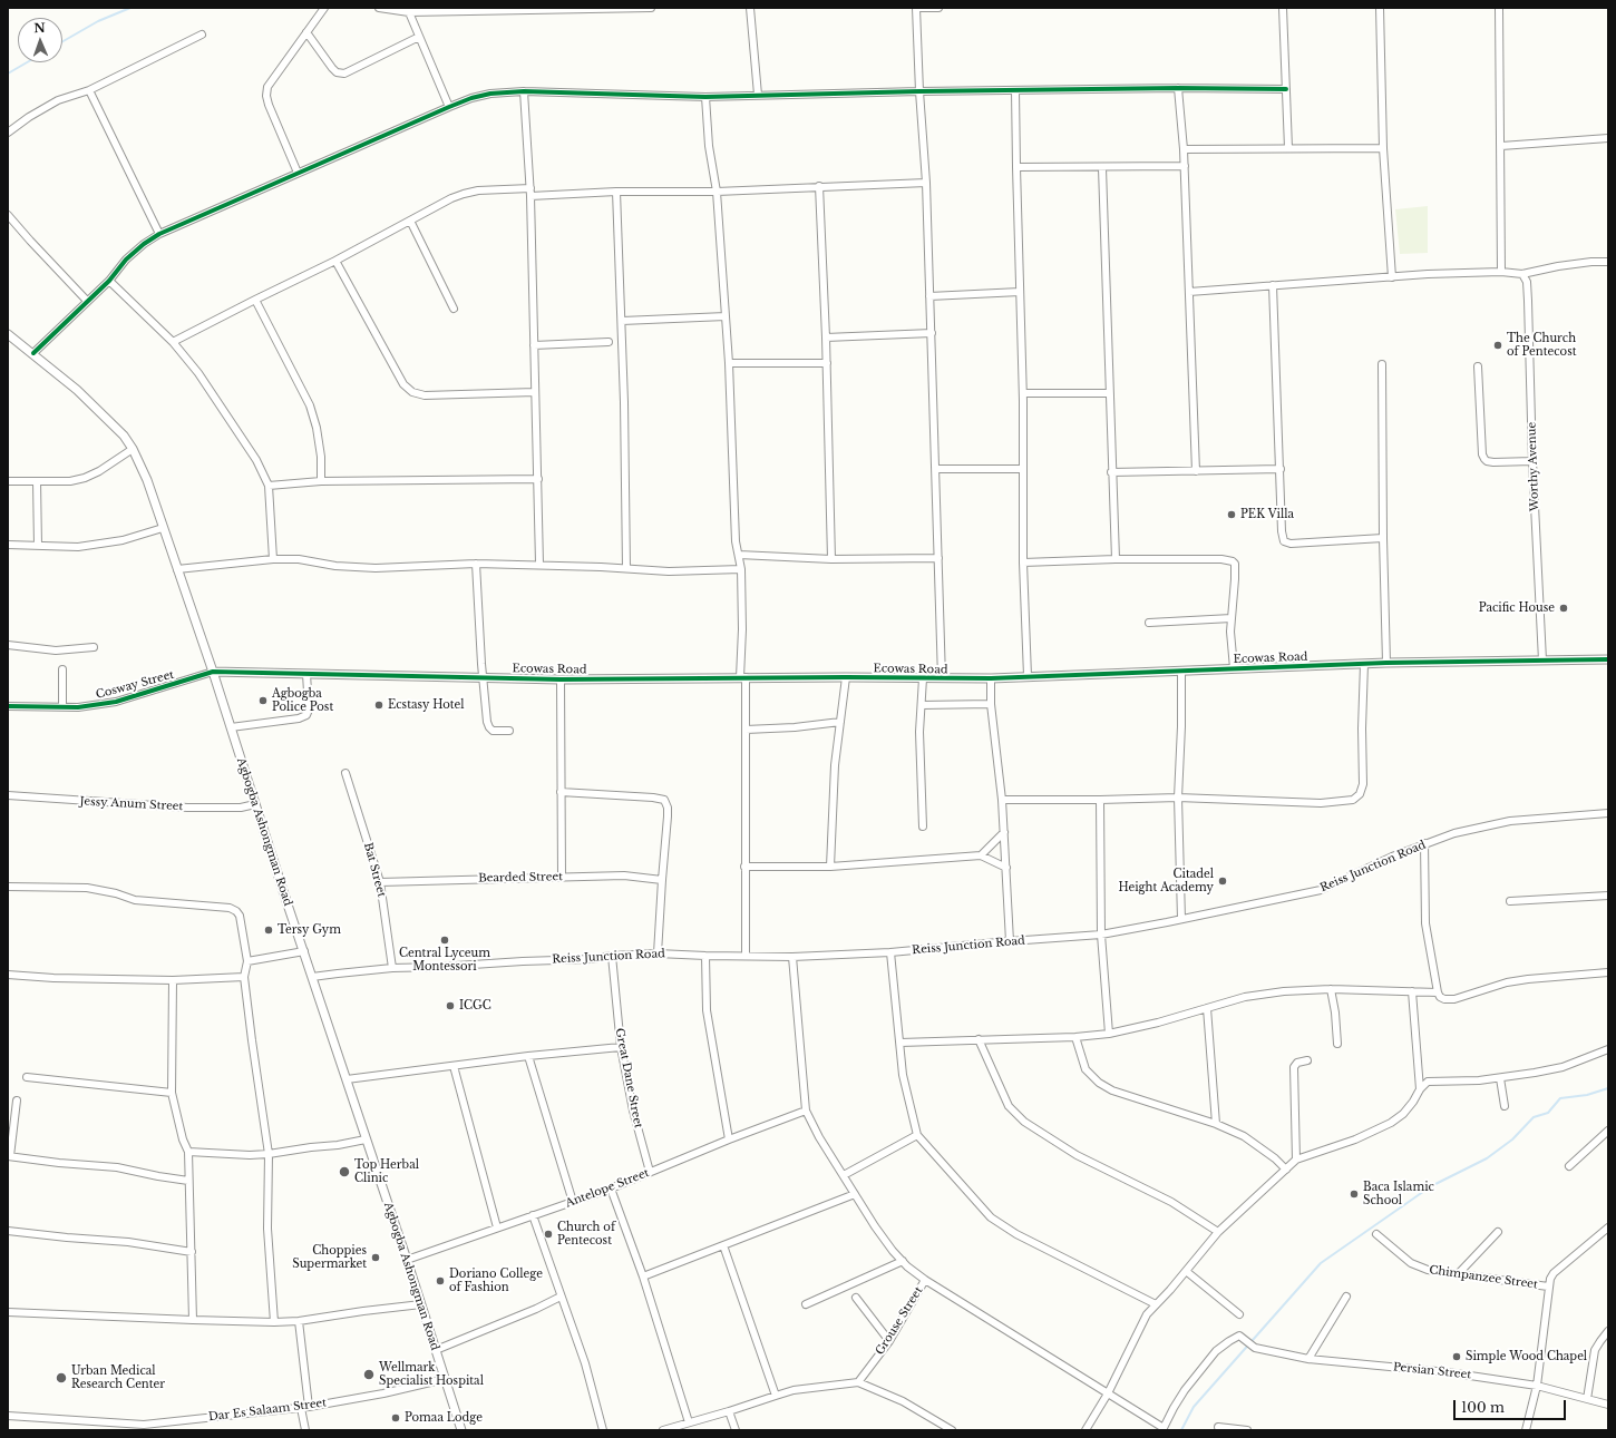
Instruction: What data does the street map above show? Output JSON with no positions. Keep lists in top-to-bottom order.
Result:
{
  "streets": {
    "street": [
      "Worthy Avenue",
      "Ecowas Road",
      "Cosway Street",
      "Jessy Anum Street",
      "Agbogba Ashongman Road",
      "Reiss Junction Road",
      "Bat Street",
      "Bearded Street",
      "Great Dane Street",
      "Antelope Street",
      "Chimpanzee Street",
      "Grouse Street",
      "Persian Street",
      "Dar Es Salaam Street"
    ]
  },
  "crossings": [
    ["Worthy Avenue", "Ecowas Road"],
    ["Ecowas Road", "Cosway Street"],
    ["Ecowas Road", "Agbogba Ashongman Road"],
    ["Cosway Street", "Agbogba Ashongman Road"],
    ["Jessy Anum Street", "Agbogba Ashongman Road"],
    ["Agbogba Ashongman Road", "Reiss Junction Road"],
    ["Agbogba Ashongman Road", "Antelope Street"],
    ["Agbogba Ashongman Road", "Dar Es Salaam Street"],
    ["Reiss Junction Road", "Bat Street"],
    ["Reiss Junction Road", "Great Dane Street"],
    ["Bat Street", "Bearded Street"],
    ["Great Dane Street", "Antelope Street"],
    ["Chimpanzee Street", "Persian Street"]
  ],
  "places": [
    "The Church of Pentecost",
    "PEK Villa",
    "Pacific House",
    "Agbogba Police Post",
    "Ecstasy Hotel",
    "Citadel Height Academy",
    "Tersy Gym",
    "Central Lyceum Montessori",
    "ICGC",
    "Top Herbal Clinic",
    "Baca Islamic School",
    "Church of Pentecost",
    "Choppies Supermarket",
    "Doriano College of Fashion",
    "Simple Wood Chapel",
    "Wellmark Specialist Hospital",
    "Urban Medical Research Center",
    "Pomaa Lodge"
  ],
  "scale_bar": "100 m",
  "north": "top"
}
